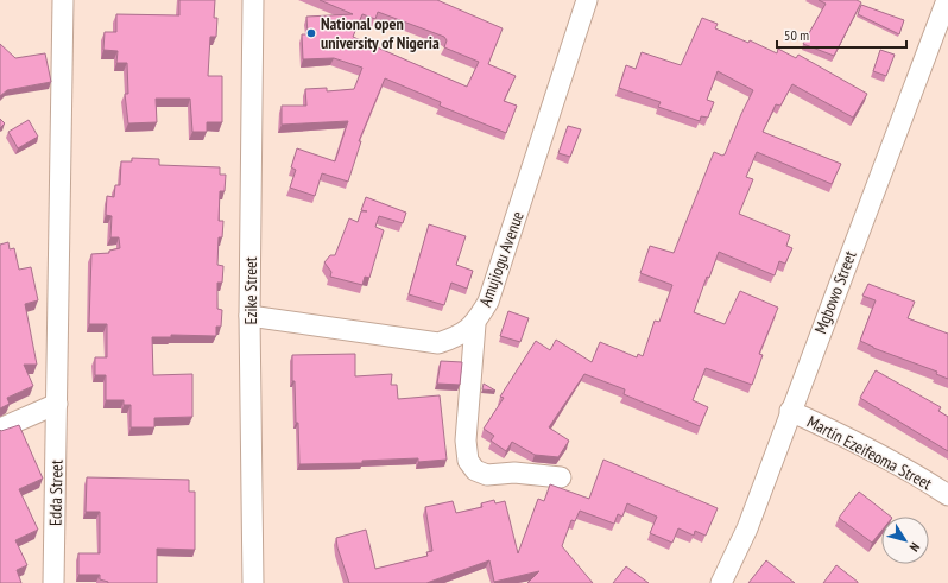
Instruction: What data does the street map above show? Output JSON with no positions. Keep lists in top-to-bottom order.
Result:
{
  "streets": {
    "street": [
      "Amujiogu Avenue",
      "Ezike Street",
      "Mgbowo Street",
      "Martin Ezeifeoma Street",
      "Edda Street"
    ]
  },
  "crossings": [
    ["Amujiogu Avenue", "Ezike Street"],
    ["Mgbowo Street", "Martin Ezeifeoma Street"]
  ],
  "places": ["National open university of Nigeria"],
  "scale_bar": "50 m",
  "north": "bottom right"
}
